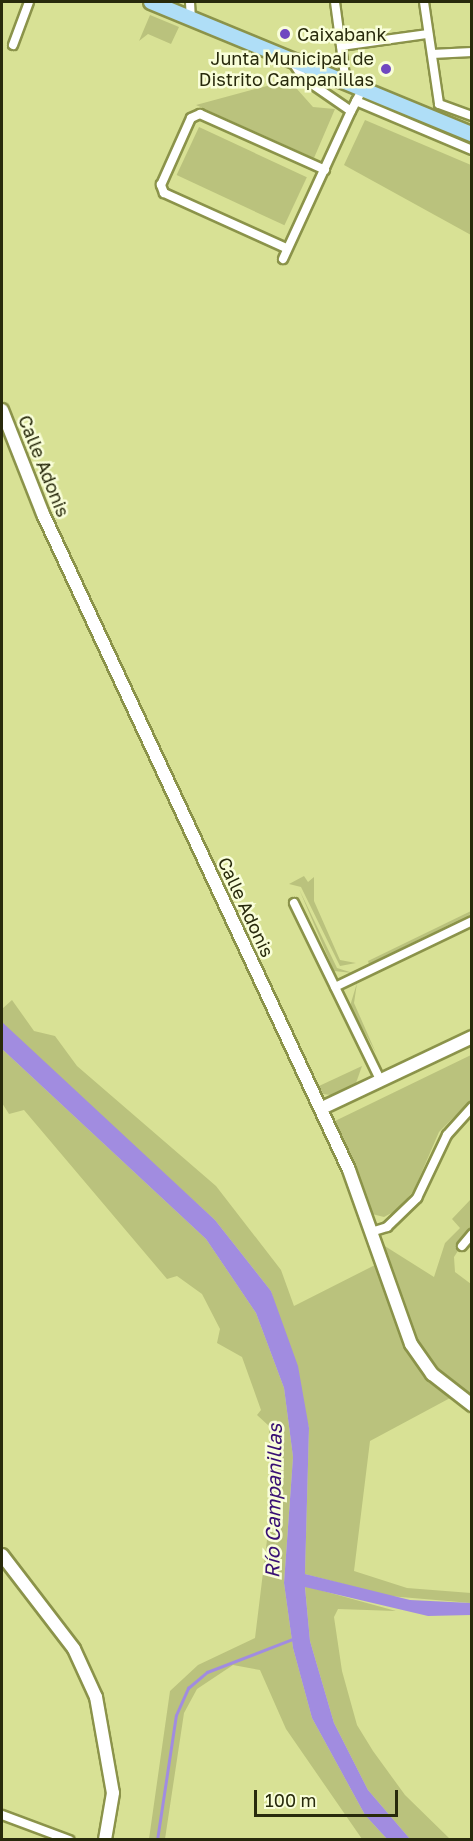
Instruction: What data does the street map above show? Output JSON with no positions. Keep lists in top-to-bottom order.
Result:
{
  "streets": {
    "main road": ["Calle Adonis"]
  },
  "water": ["Río Campanillas"],
  "places": ["Caixabank", "Junta Municipal de Distrito Campanillas"],
  "scale_bar": "100 m"
}
